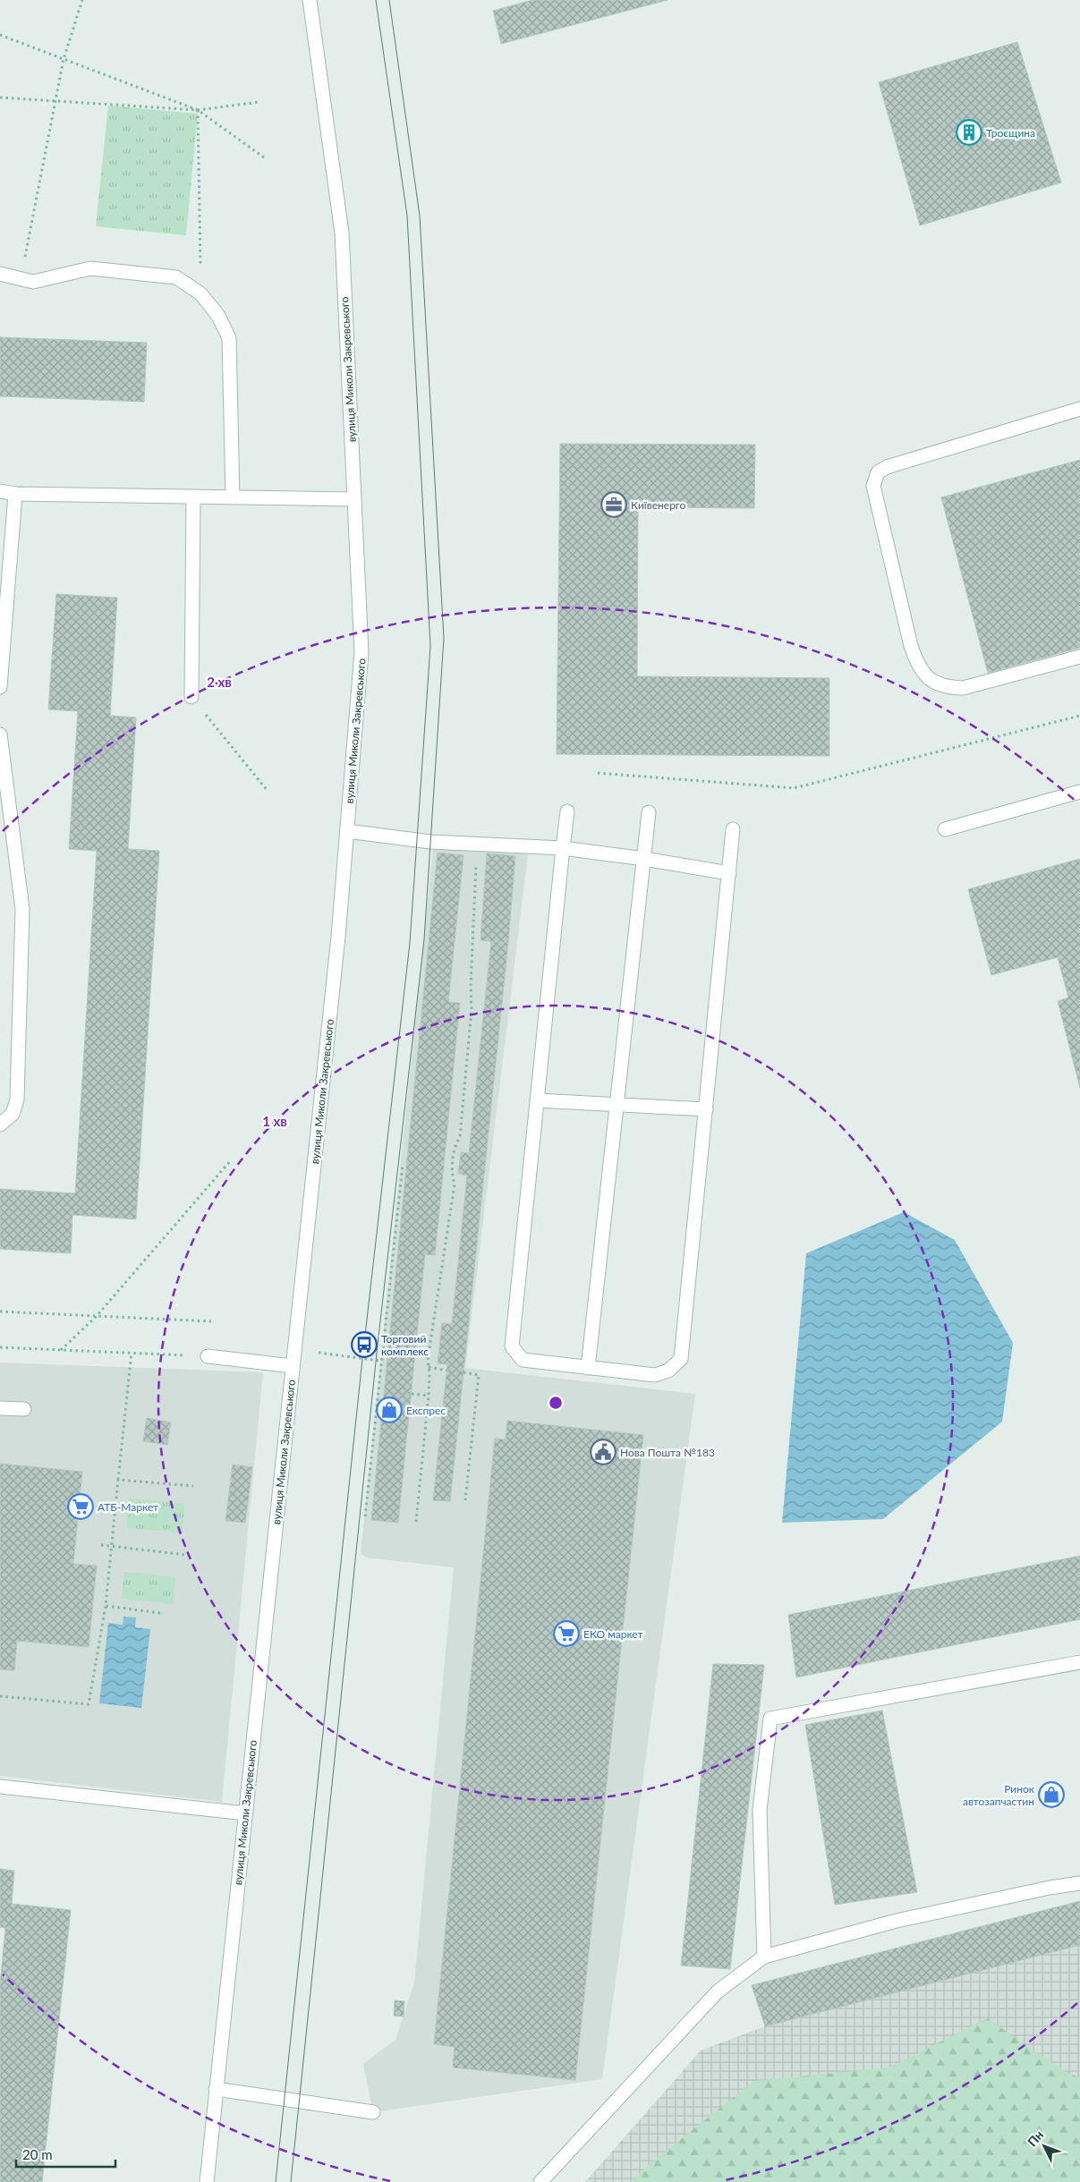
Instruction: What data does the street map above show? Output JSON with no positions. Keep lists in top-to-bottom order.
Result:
{
  "streets": {
    "street": ["вулиця Миколи Закревського"]
  },
  "places": {
    "building": ["Троєщина"],
    "office": ["Київенерго"],
    "bus stop": ["Торговий комплекс"],
    "shop": ["Експрес", "Ринок автозапчастин"],
    "public building": ["Нова Пошта №183"],
    "supermarket": ["АТБ-Маркет", "ЕКО маркет"]
  },
  "scale_bar": "20 m",
  "north": "top left",
  "rings": ["2 хв", "1 хв"]
}
